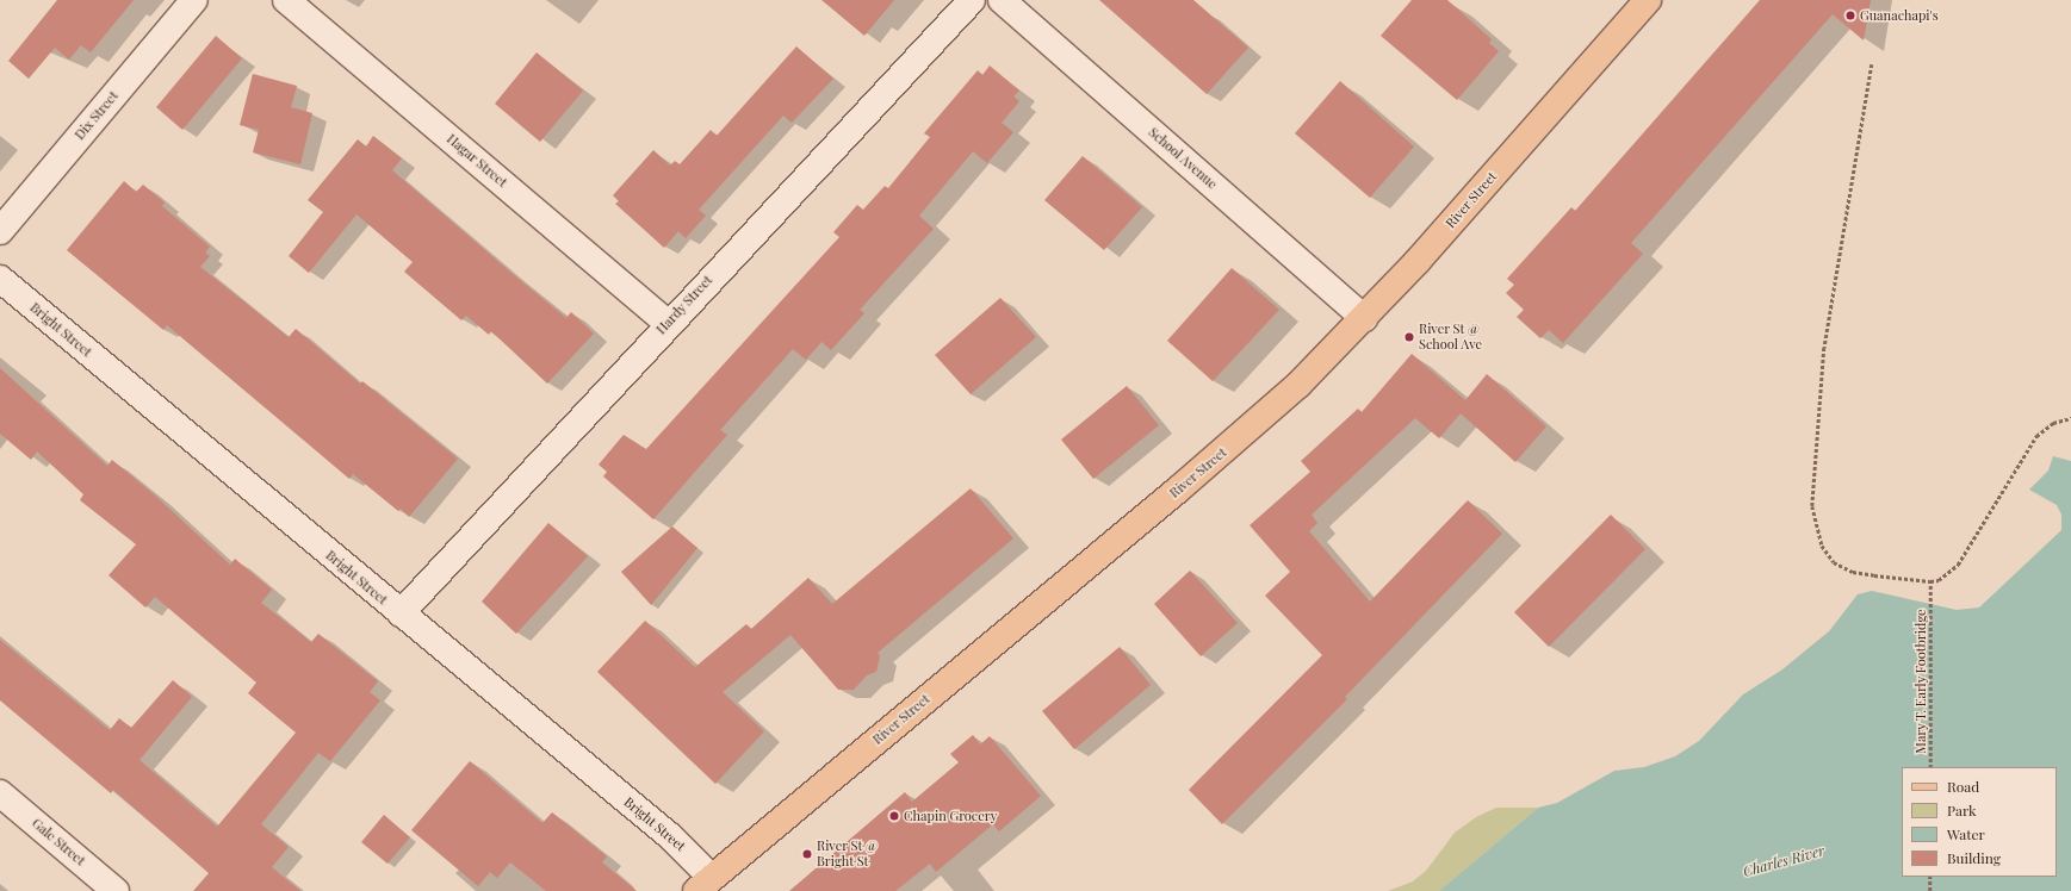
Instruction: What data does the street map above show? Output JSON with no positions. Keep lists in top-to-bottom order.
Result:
{
  "streets": {
    "main road": ["River Street"],
    "street": [
      "Dix Street",
      "School Avenue",
      "Hagar Street",
      "Hardy Street",
      "Bright Street",
      "Gale Street"
    ],
    "path": ["Mary T. Early Footbridge"]
  },
  "crossings": [
    ["School Avenue", "River Street"],
    ["Hagar Street", "Hardy Street"],
    ["River Street", "Bright Street"],
    ["Hardy Street", "Bright Street"]
  ],
  "water": ["Charles River"],
  "places": [
    "Guanachapi's",
    "River St @ School Ave",
    "Chapin Grocery",
    "River St @ Bright St"
  ],
  "legend": [
    "Road",
    "Park",
    "Water",
    "Building"
  ]
}
